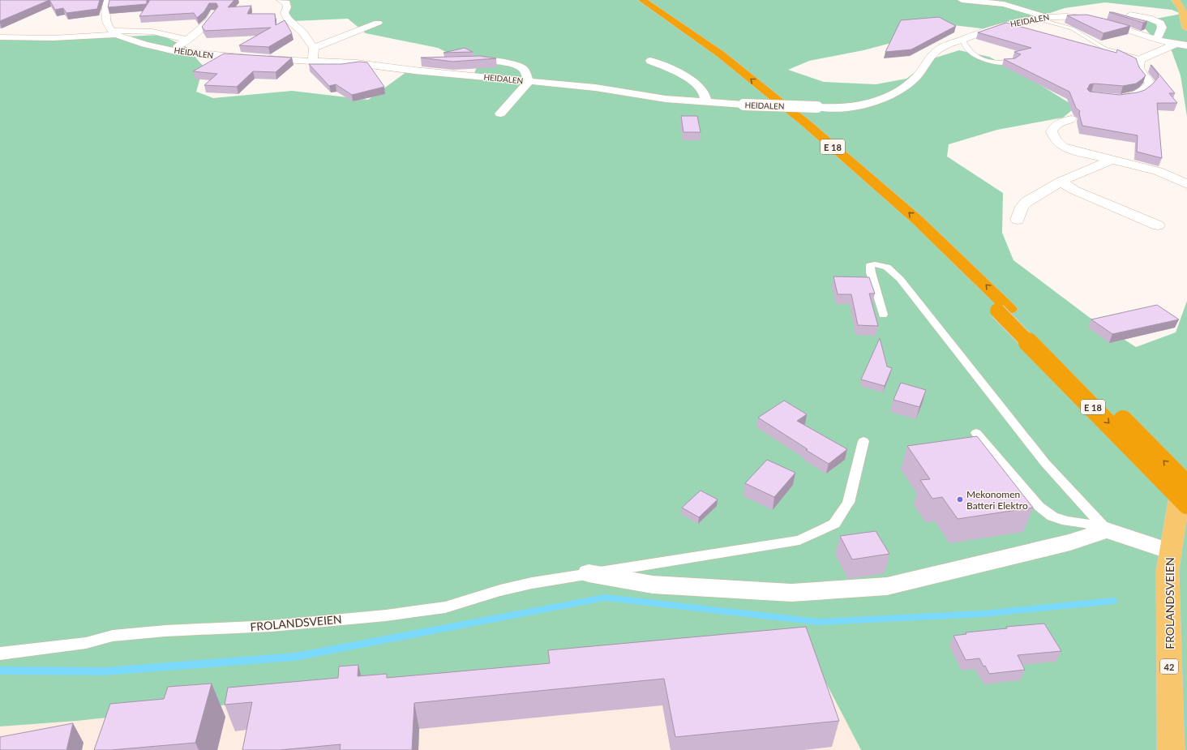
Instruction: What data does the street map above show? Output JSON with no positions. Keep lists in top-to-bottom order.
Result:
{
  "streets": {
    "highway": ["E 18"],
    "main road": ["FROLANDSVEIEN", "42"],
    "street": ["HEIDALEN"]
  },
  "places": ["Mekonomen Batteri Elektro"]
}
